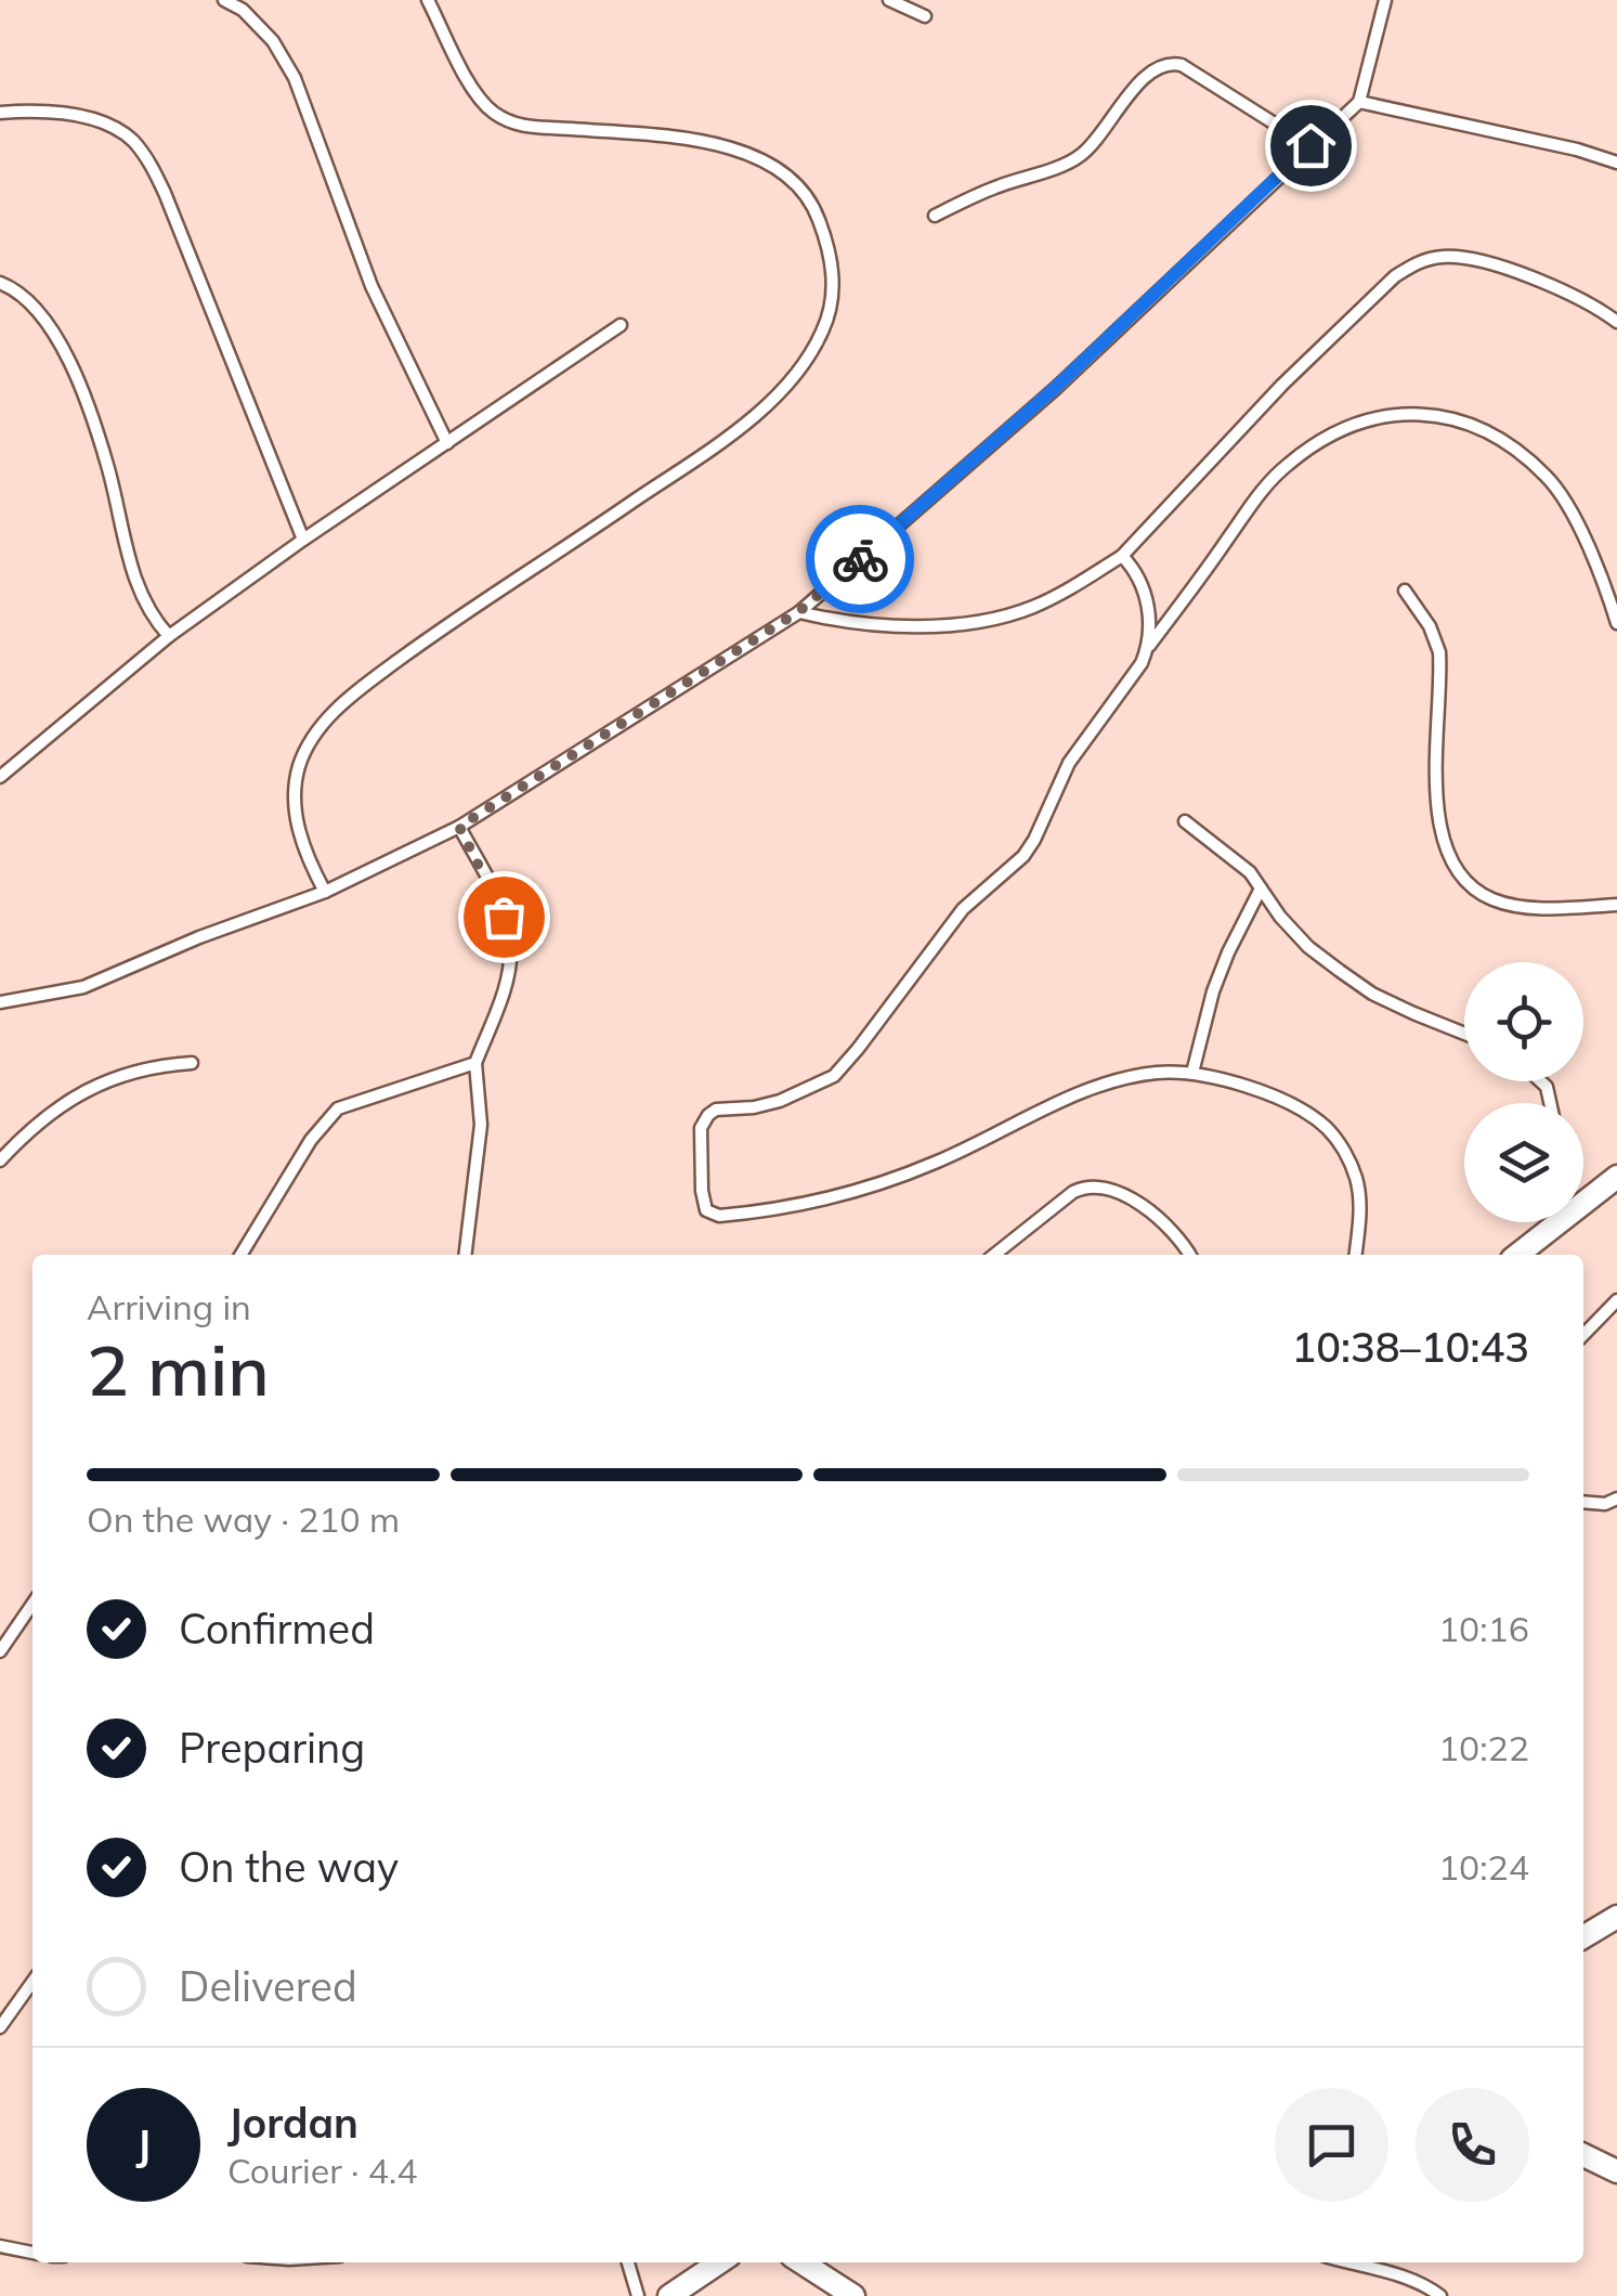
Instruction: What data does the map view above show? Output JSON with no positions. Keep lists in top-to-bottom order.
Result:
{
  "page": {
    "heading": ["2 min", "Arriving in", "10:38–10:43"],
    "panel": ["Jordan", "Courier · 4.4"],
    "bar": "On the way · 210 m",
    "list": [
      ["Confirmed", "10:16"],
      ["Preparing", "10:22"],
      ["On the way", "10:24"],
      "Delivered"
    ],
    "round": "J"
  }
}
